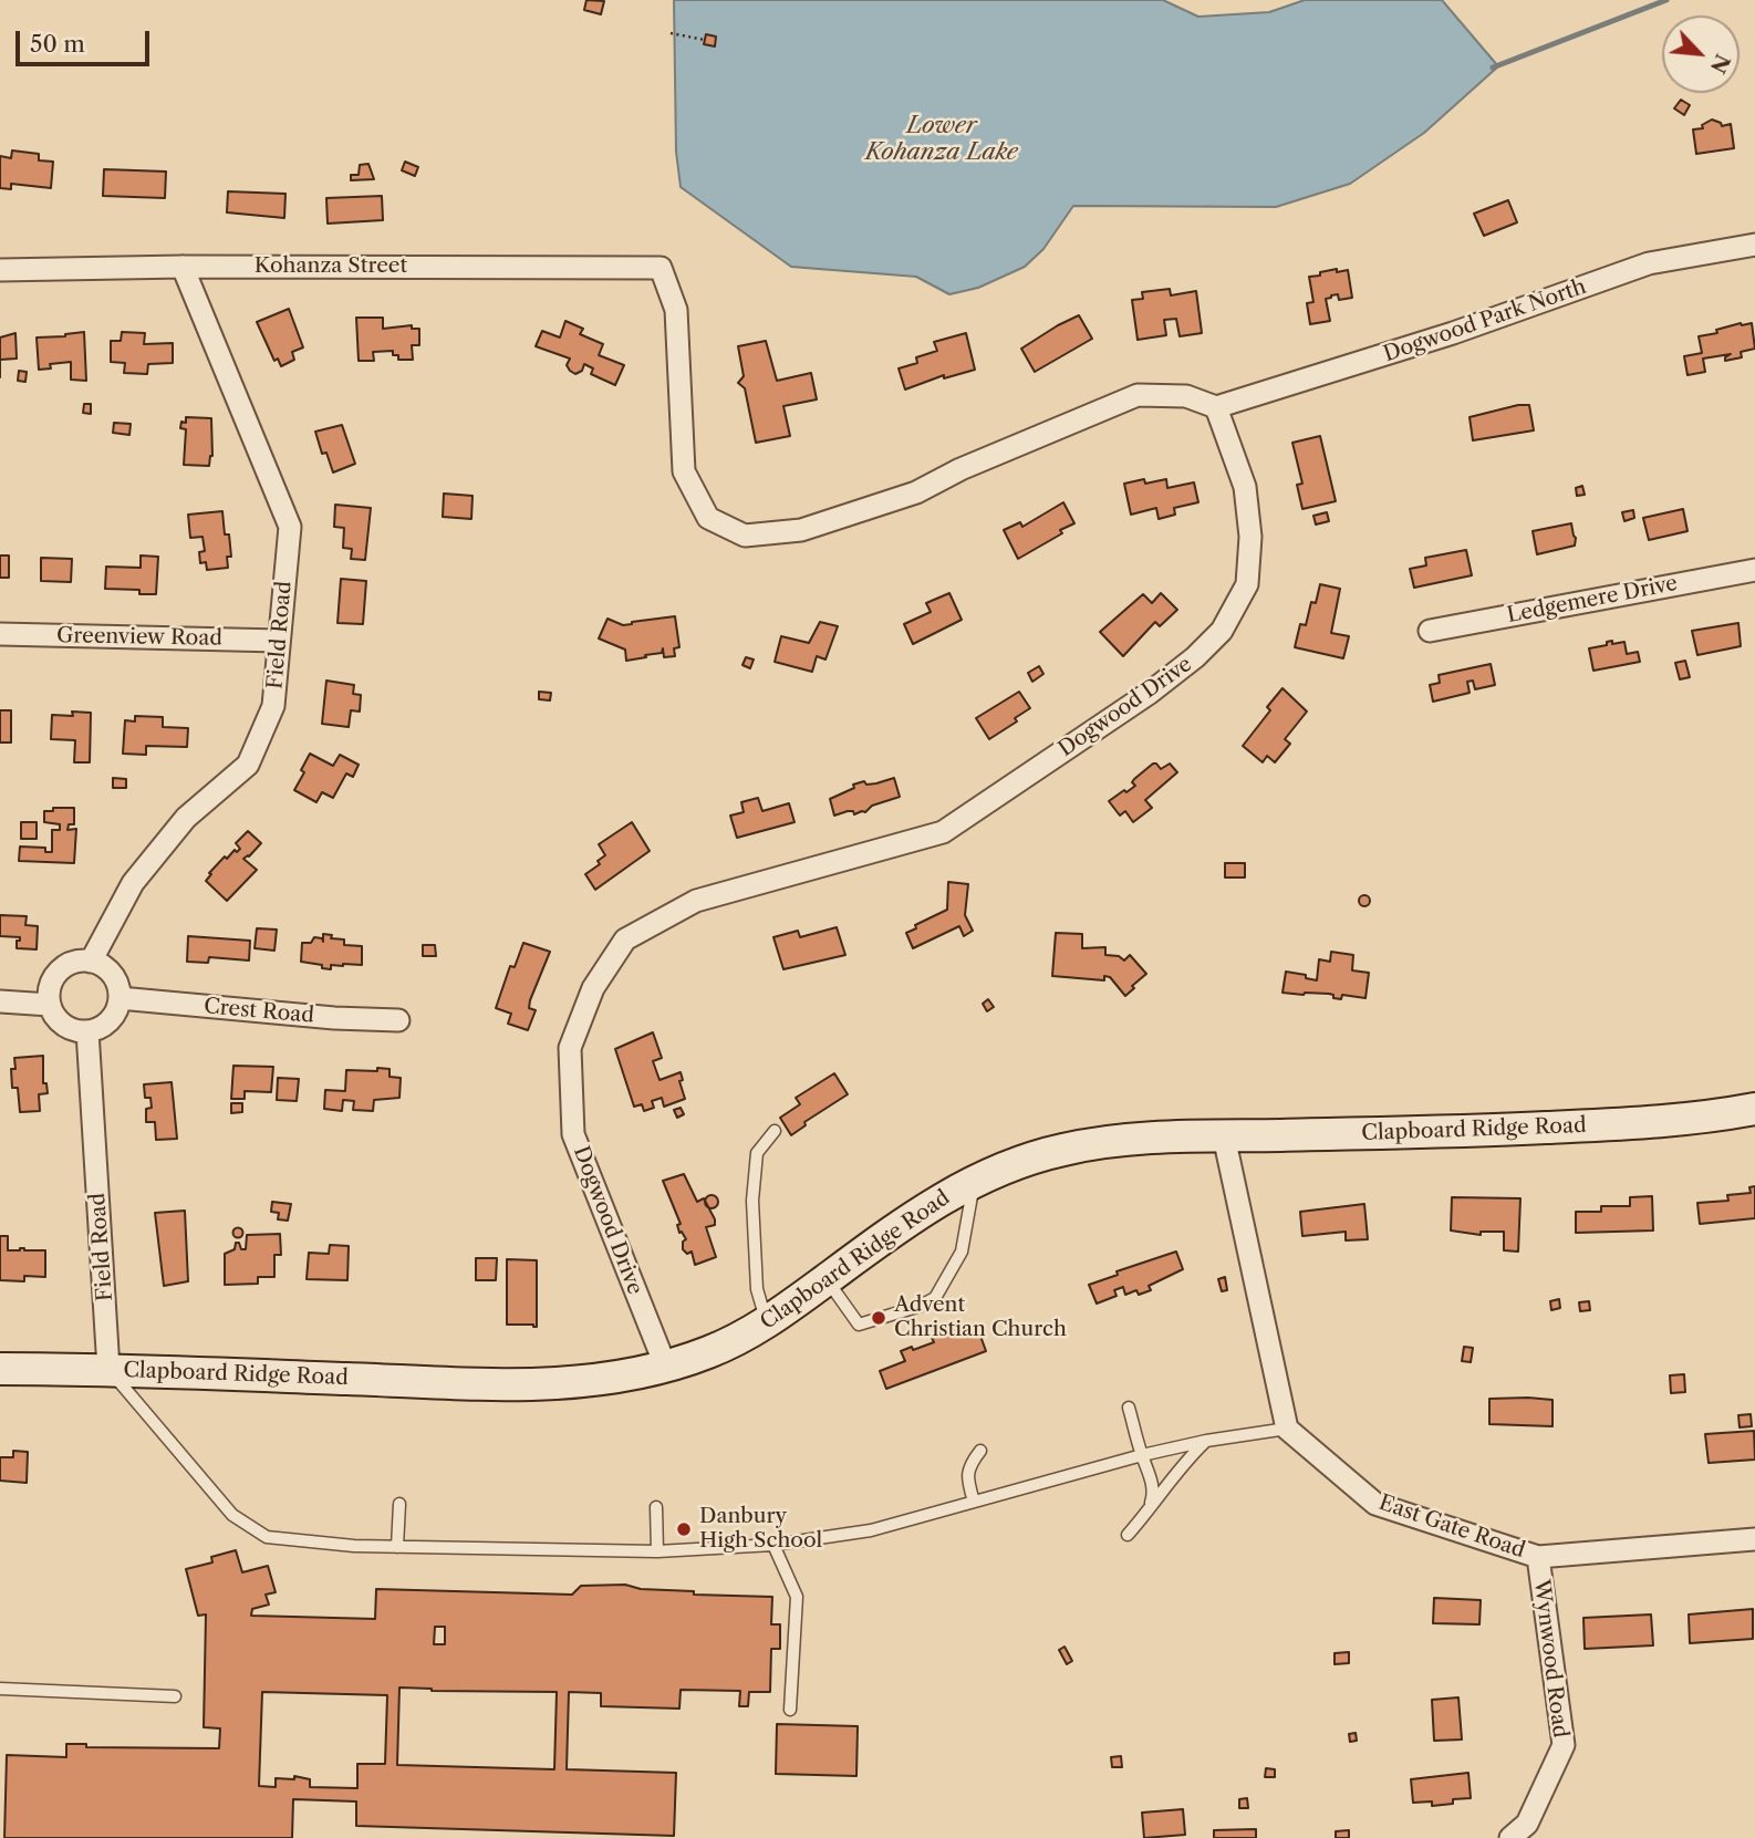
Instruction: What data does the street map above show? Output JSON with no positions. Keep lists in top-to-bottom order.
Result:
{
  "streets": {
    "main road": ["Clapboard Ridge Road"],
    "street": [
      "Kohanza Street",
      "Dogwood Park North",
      "Ledgemere Drive",
      "Field Road",
      "Greenview Road",
      "Dogwood Drive",
      "Crest Road",
      "East Gate Road",
      "Wynwood Road"
    ]
  },
  "crossings": [
    ["Kohanza Street", "Dogwood Park North"],
    ["Kohanza Street", "Field Road"],
    ["Kohanza Street", "Dogwood Drive"],
    ["Dogwood Park North", "Dogwood Drive"],
    ["Field Road", "Greenview Road"],
    ["Field Road", "Crest Road"],
    ["Field Road", "Clapboard Ridge Road"],
    ["Dogwood Drive", "Clapboard Ridge Road"],
    ["East Gate Road", "Wynwood Road"]
  ],
  "water": ["Lower Kohanza Lake"],
  "places": ["Advent Christian Church", "Danbury High School"],
  "scale_bar": "50 m",
  "north": "bottom right"
}
